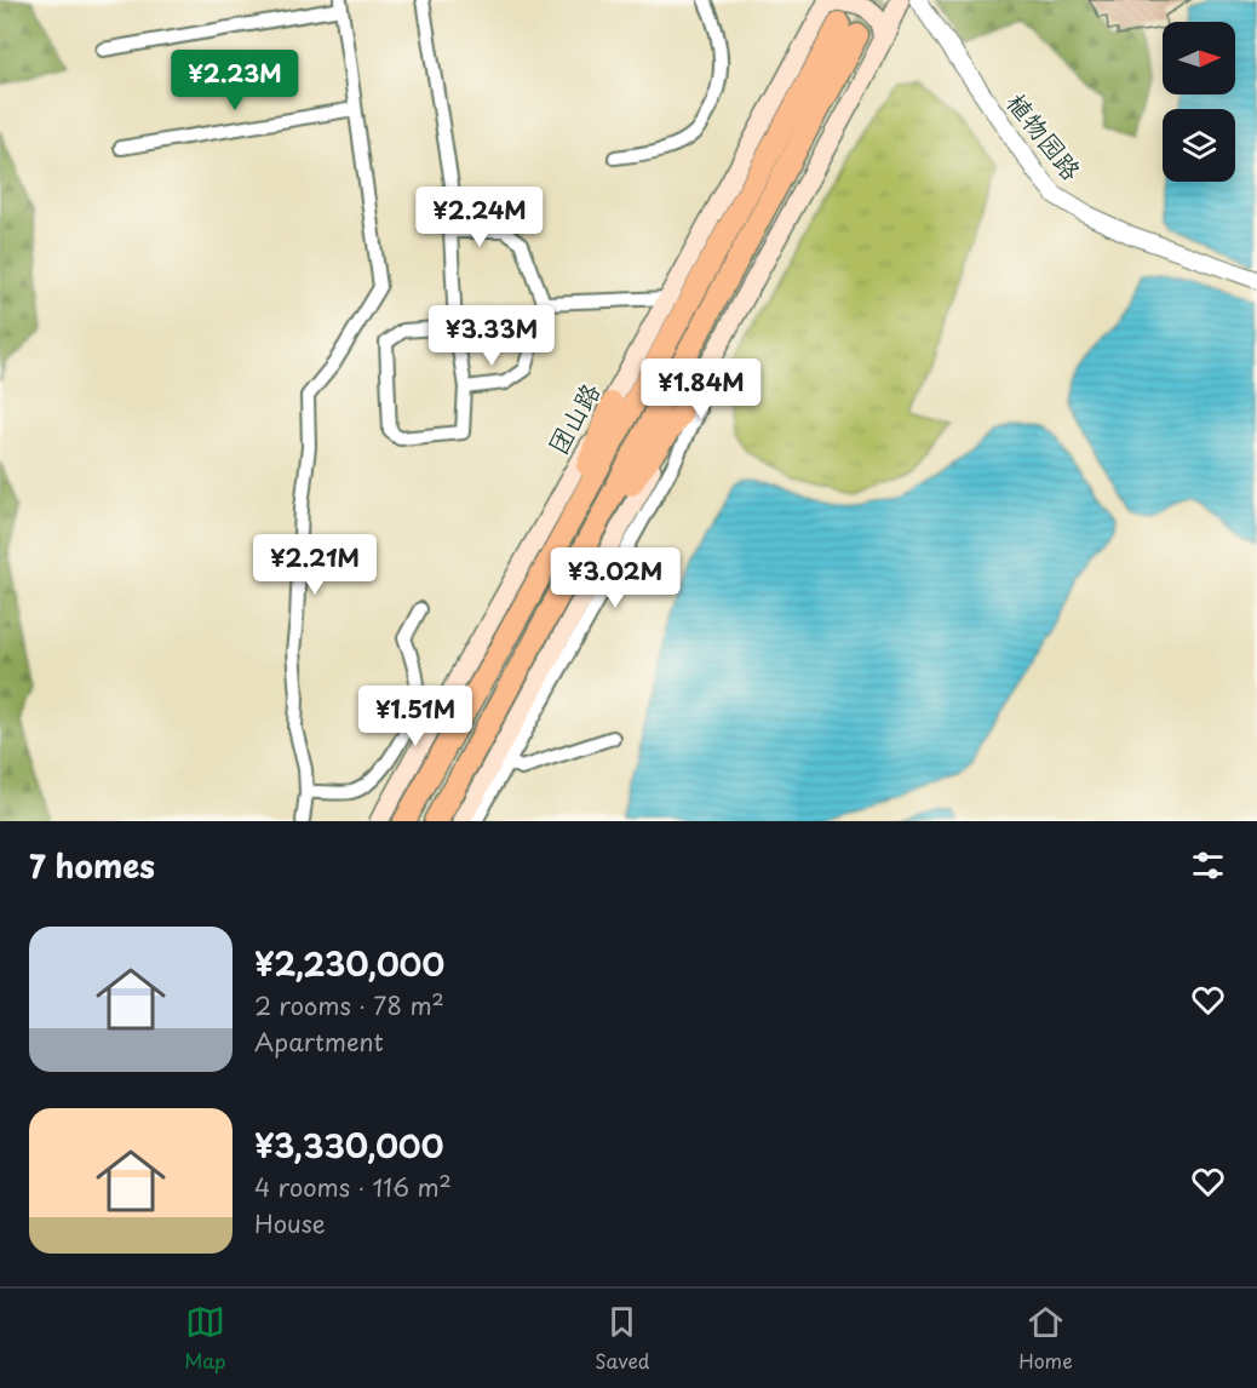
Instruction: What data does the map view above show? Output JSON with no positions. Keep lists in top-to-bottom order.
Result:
{
  "streets": {
    "highway": ["团山路"],
    "street": ["植物园路"]
  },
  "north": "right",
  "page": {
    "price": [
      "¥2.23M",
      "¥2.24M",
      "¥3.33M",
      "¥1.84M",
      "¥2.21M",
      "¥3.02M",
      "¥1.51M"
    ],
    "heading": "7 homes",
    "list": [
      {
        "name": "¥2,230,000",
        "note": "2 rooms · 78 m² · Apartment"
      },
      {
        "name": "¥3,330,000",
        "note": "4 rooms · 116 m² · House"
      }
    ],
    "tabs": ["Map", "Saved", "Home"]
  }
}
